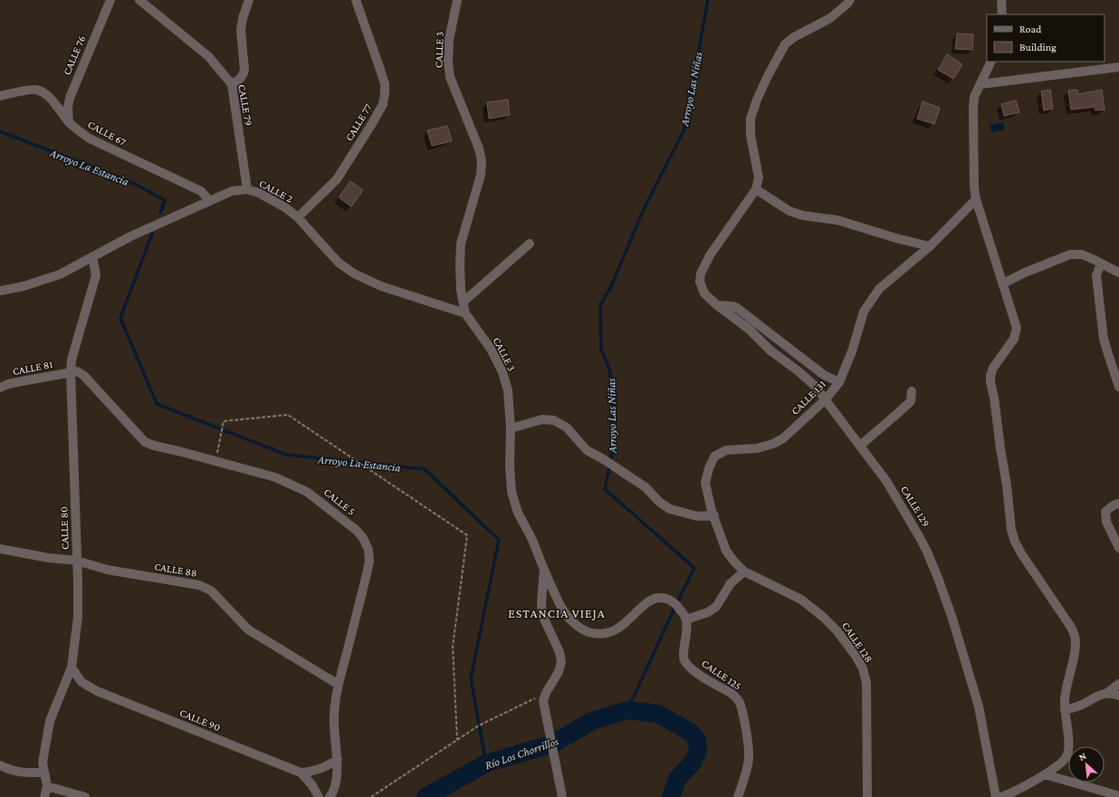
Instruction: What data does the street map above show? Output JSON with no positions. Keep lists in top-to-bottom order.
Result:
{
  "streets": {
    "street": [
      "CALLE 3",
      "CALLE 76",
      "CALLE 79",
      "CALLE 77",
      "CALLE 67",
      "CALLE 2",
      "CALLE 81",
      "CALLE 131",
      "CALLE 5",
      "CALLE 129",
      "CALLE 80",
      "CALLE 88",
      "CALLE 128",
      "CALLE 125",
      "CALLE 90"
    ]
  },
  "crossings": [
    ["CALLE 3", "CALLE 2"],
    ["CALLE 76", "CALLE 67"],
    ["CALLE 79", "CALLE 2"],
    ["CALLE 77", "CALLE 2"],
    ["CALLE 67", "CALLE 2"],
    ["CALLE 2", "CALLE 80"],
    ["CALLE 81", "CALLE 5"],
    ["CALLE 81", "CALLE 80"],
    ["CALLE 131", "CALLE 129"],
    ["CALLE 131", "CALLE 128"],
    ["CALLE 5", "CALLE 80"],
    ["CALLE 5", "CALLE 88"],
    ["CALLE 80", "CALLE 88"],
    ["CALLE 80", "CALLE 90"]
  ],
  "districts": ["ESTANCIA VIEJA"],
  "water": ["Arroyo Las Niñas", "Arroyo La Estancia", "Río Los Chorrillos"],
  "legend": ["Road", "Building"],
  "north": "top left"
}
